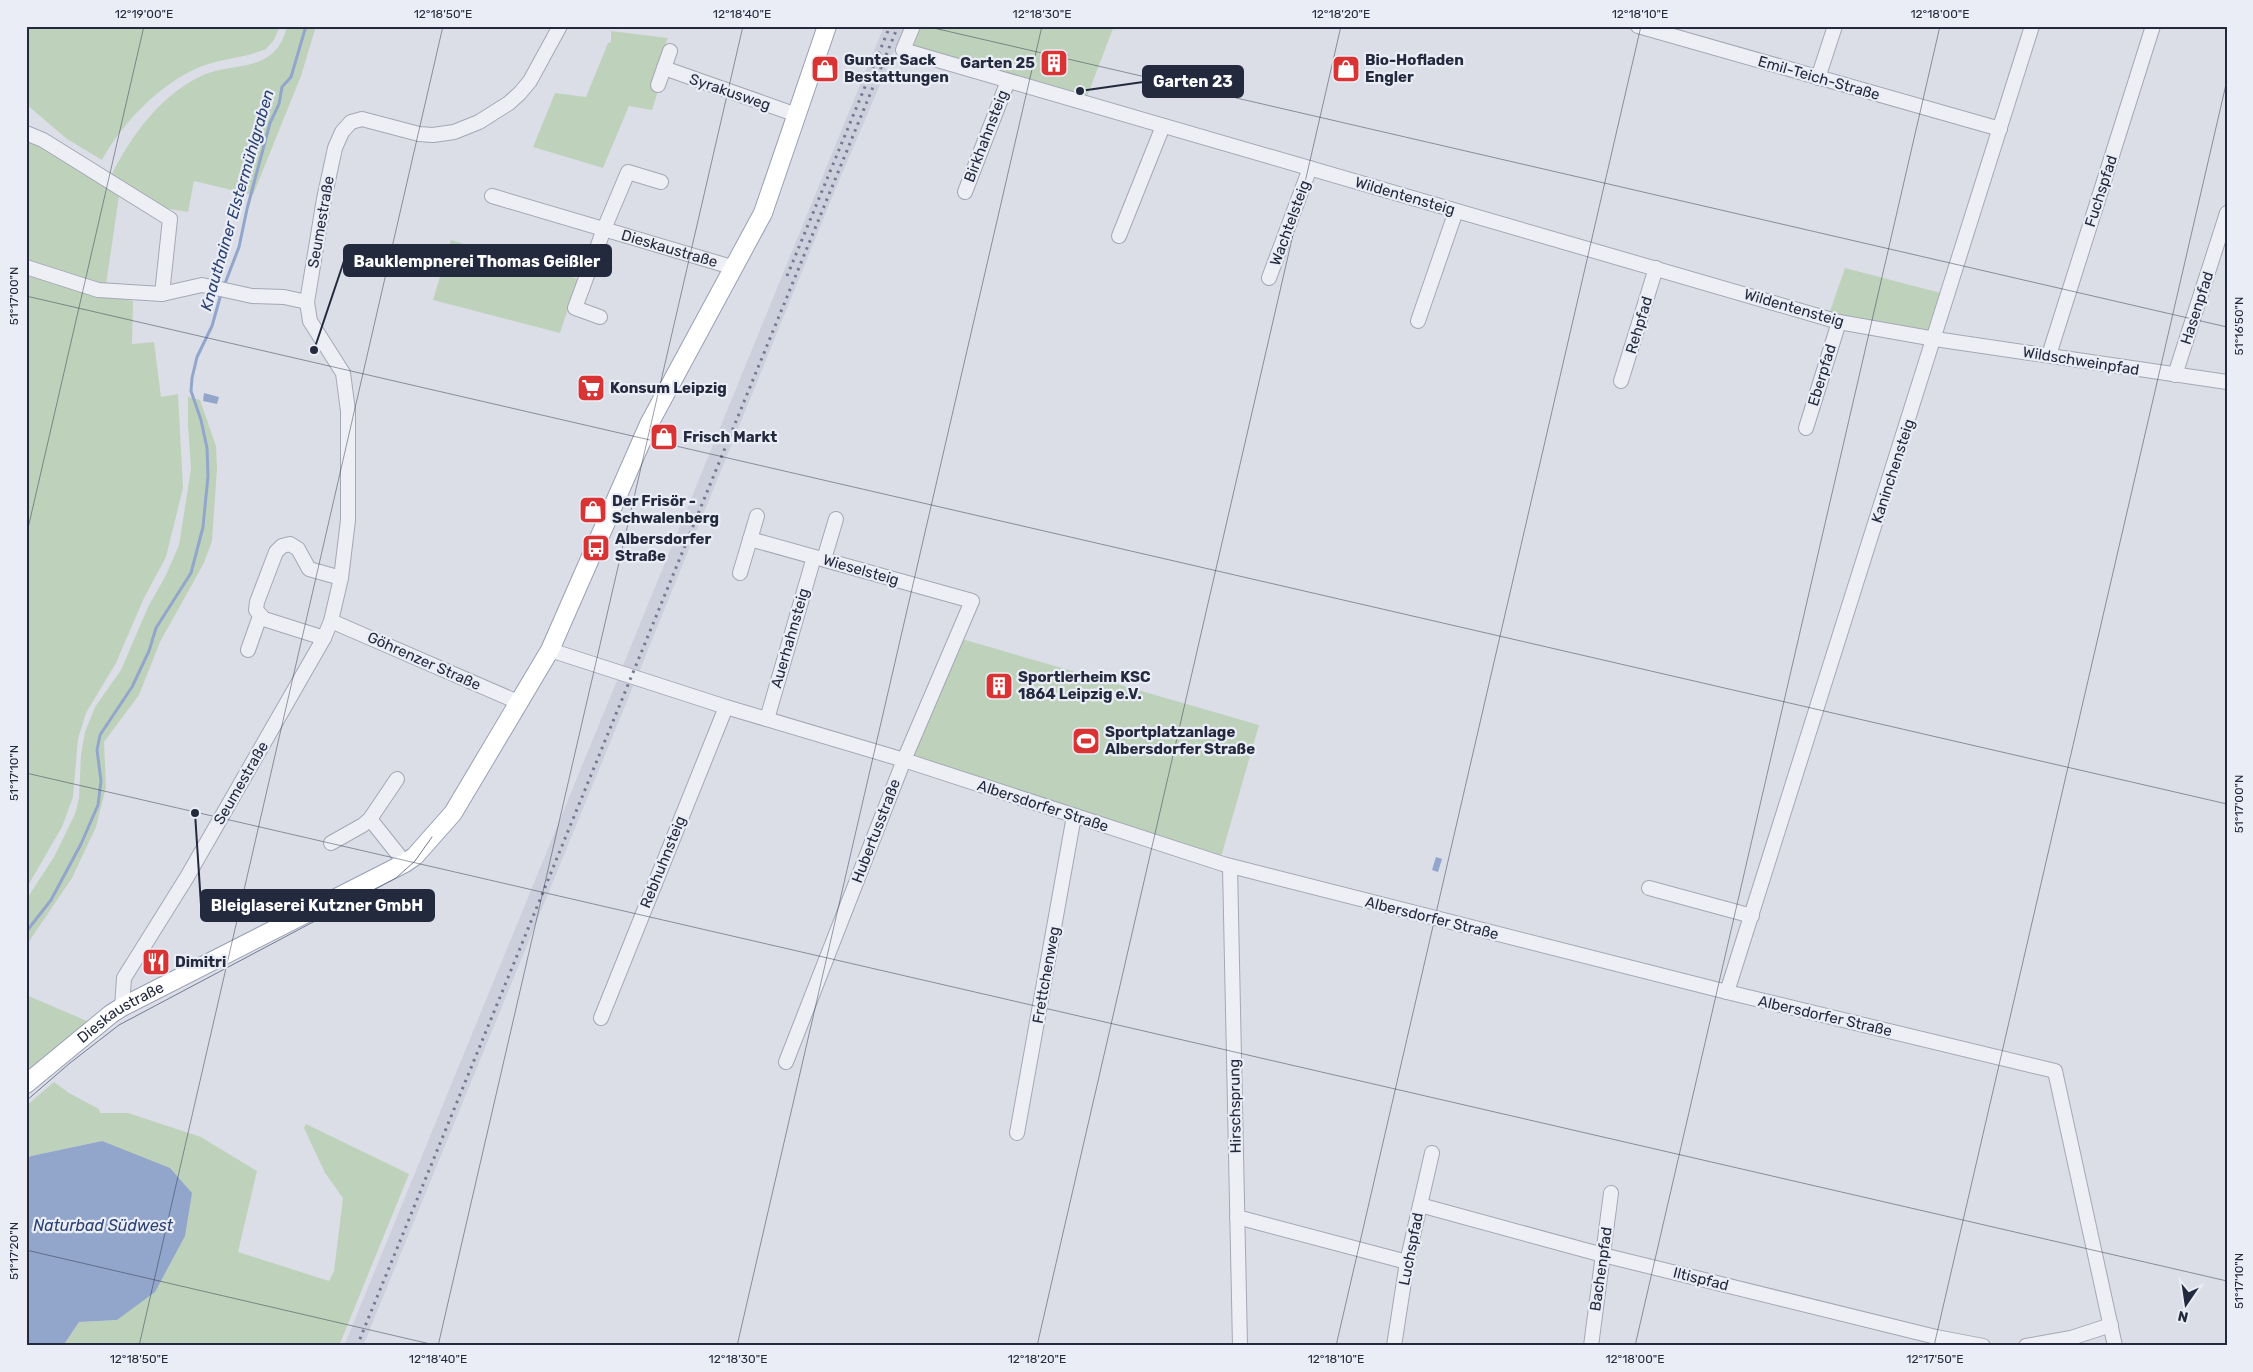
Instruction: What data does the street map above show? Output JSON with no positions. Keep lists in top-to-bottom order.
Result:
{
  "streets": {
    "main road": ["Dieskaustraße"],
    "street": [
      "Emil-Teich-Straße",
      "Syrakusweg",
      "Birkhahnsteig",
      "Fuchspfad",
      "Wildentensteig",
      "Seumestraße",
      "Wachtelsteig",
      "Hasenpfad",
      "Rehpfad",
      "Wildschweinpfad",
      "Eberpfad",
      "Kaninchensteig",
      "Wieselsteig",
      "Auerhahnsteig",
      "Göhrenzer Straße",
      "Albersdorfer Straße",
      "Hubertusstraße",
      "Rebhuhnsteig",
      "Frettchenweg",
      "Hirschsprung",
      "Luchspfad",
      "Bachenpfad",
      "Iltispfad"
    ]
  },
  "crossings": [
    ["Emil-Teich-Straße", "Kaninchensteig"],
    ["Syrakusweg", "Dieskaustraße"],
    ["Birkhahnsteig", "Wildentensteig"],
    ["Fuchspfad", "Wildschweinpfad"],
    ["Wildentensteig", "Wachtelsteig"],
    ["Wildentensteig", "Rehpfad"],
    ["Wildentensteig", "Wildschweinpfad"],
    ["Wildentensteig", "Eberpfad"],
    ["Wildentensteig", "Kaninchensteig"],
    ["Seumestraße", "Dieskaustraße"],
    ["Seumestraße", "Göhrenzer Straße"],
    ["Dieskaustraße", "Göhrenzer Straße"],
    ["Dieskaustraße", "Albersdorfer Straße"],
    ["Hasenpfad", "Wildschweinpfad"],
    ["Wildschweinpfad", "Kaninchensteig"],
    ["Kaninchensteig", "Albersdorfer Straße"],
    ["Wieselsteig", "Auerhahnsteig"],
    ["Wieselsteig", "Hubertusstraße"],
    ["Auerhahnsteig", "Albersdorfer Straße"],
    ["Albersdorfer Straße", "Hubertusstraße"],
    ["Albersdorfer Straße", "Rebhuhnsteig"],
    ["Albersdorfer Straße", "Frettchenweg"],
    ["Albersdorfer Straße", "Hirschsprung"],
    ["Luchspfad", "Iltispfad"],
    ["Bachenpfad", "Iltispfad"]
  ],
  "water": ["Knauthainer Elstermühlgraben", "Naturbad Südwest"],
  "places": {
    "building": ["Garten 25", "Sportlerheim KSC 1864 Leipzig e.V."],
    "shop": [
      "Gunter Sack Bestattungen",
      "Bio-Hofladen Engler",
      "Frisch Markt",
      "Der Frisör - Schwalenberg"
    ],
    "other": ["Garten 23", "Bauklempnerei Thomas Geißler", "Bleiglaserei Kutzner GmbH"],
    "supermarket": ["Konsum Leipzig"],
    "bus stop": ["Albersdorfer Straße"],
    "sports": ["Sportplatzanlage Albersdorfer Straße"],
    "restaurant": ["Dimitri"]
  },
  "north": "bottom",
  "coordinates": [
    "12°19'00\"E",
    "12°18'50\"E",
    "12°18'40\"E",
    "12°18'30\"E",
    "12°18'20\"E",
    "12°18'10\"E",
    "12°18'00\"E",
    "51°17'00\"N",
    "51°16'50\"N",
    "51°17'10\"N",
    "51°17'20\"N",
    "12°17'50\"E"
  ]
}
